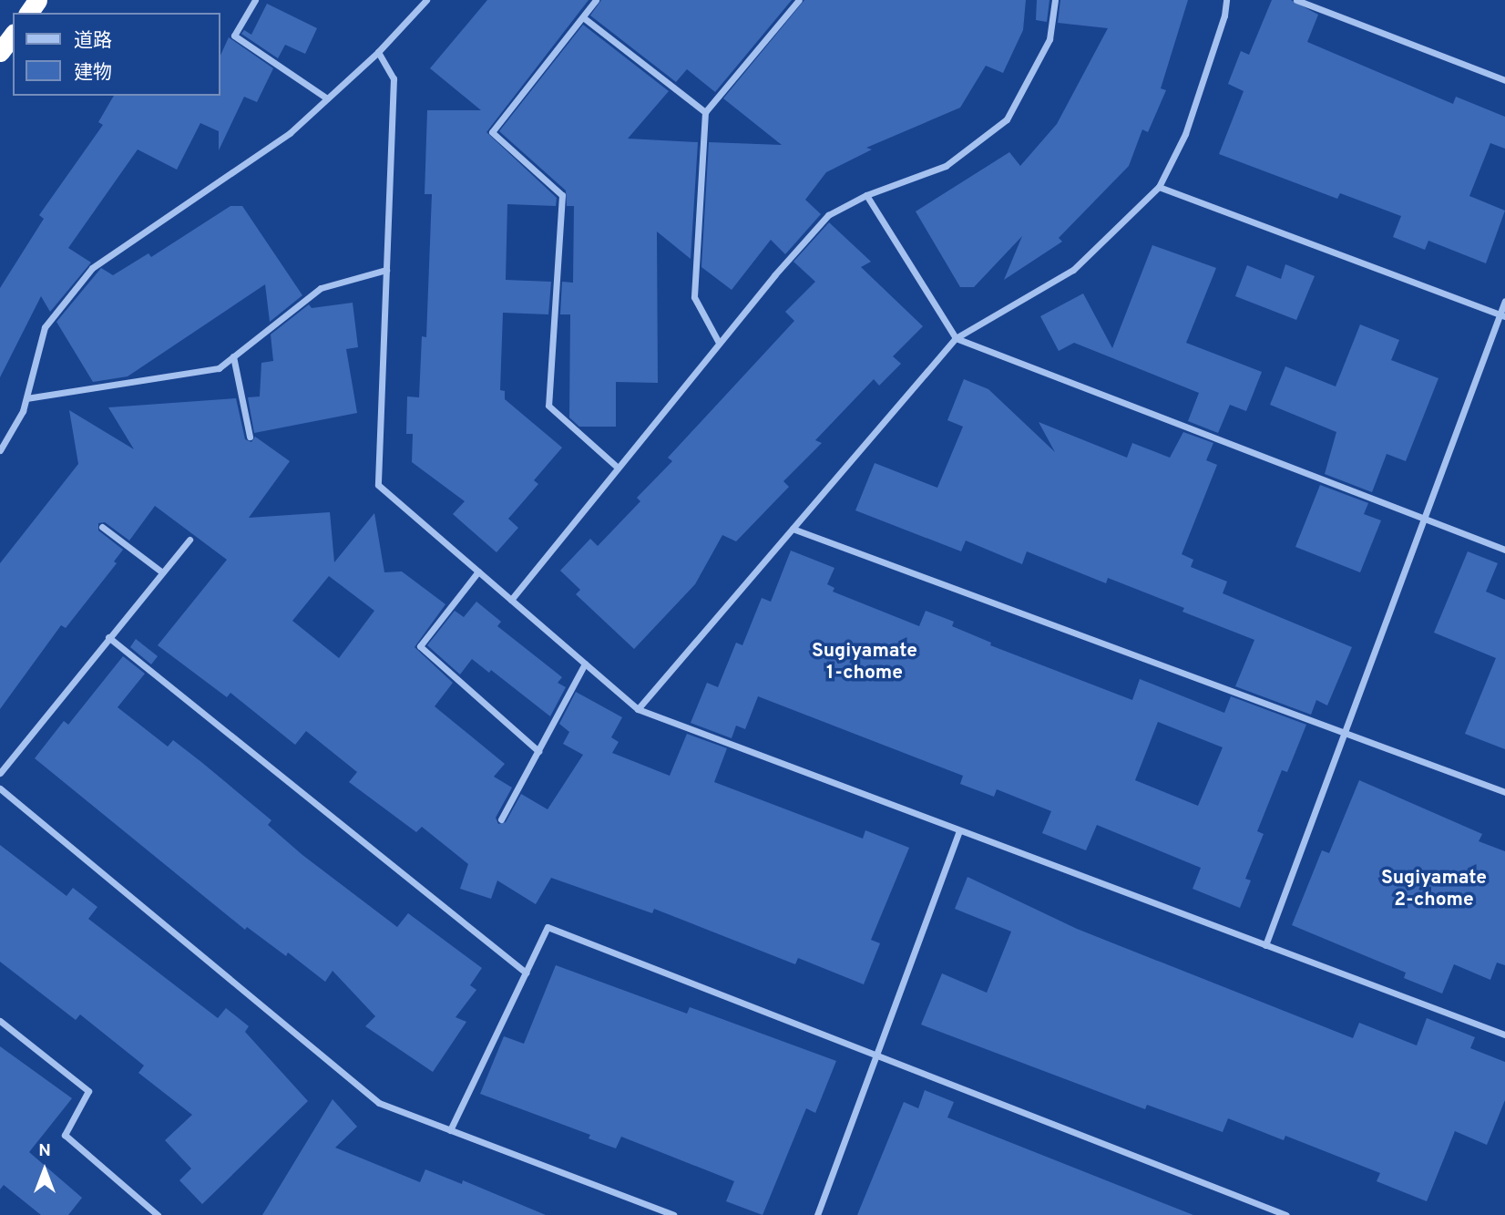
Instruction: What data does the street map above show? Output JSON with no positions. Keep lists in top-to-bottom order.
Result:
{
  "districts": ["Sugiyamate 1-chome", "Sugiyamate 2-chome"],
  "legend": ["道路", "建物"],
  "north": "top"
}
